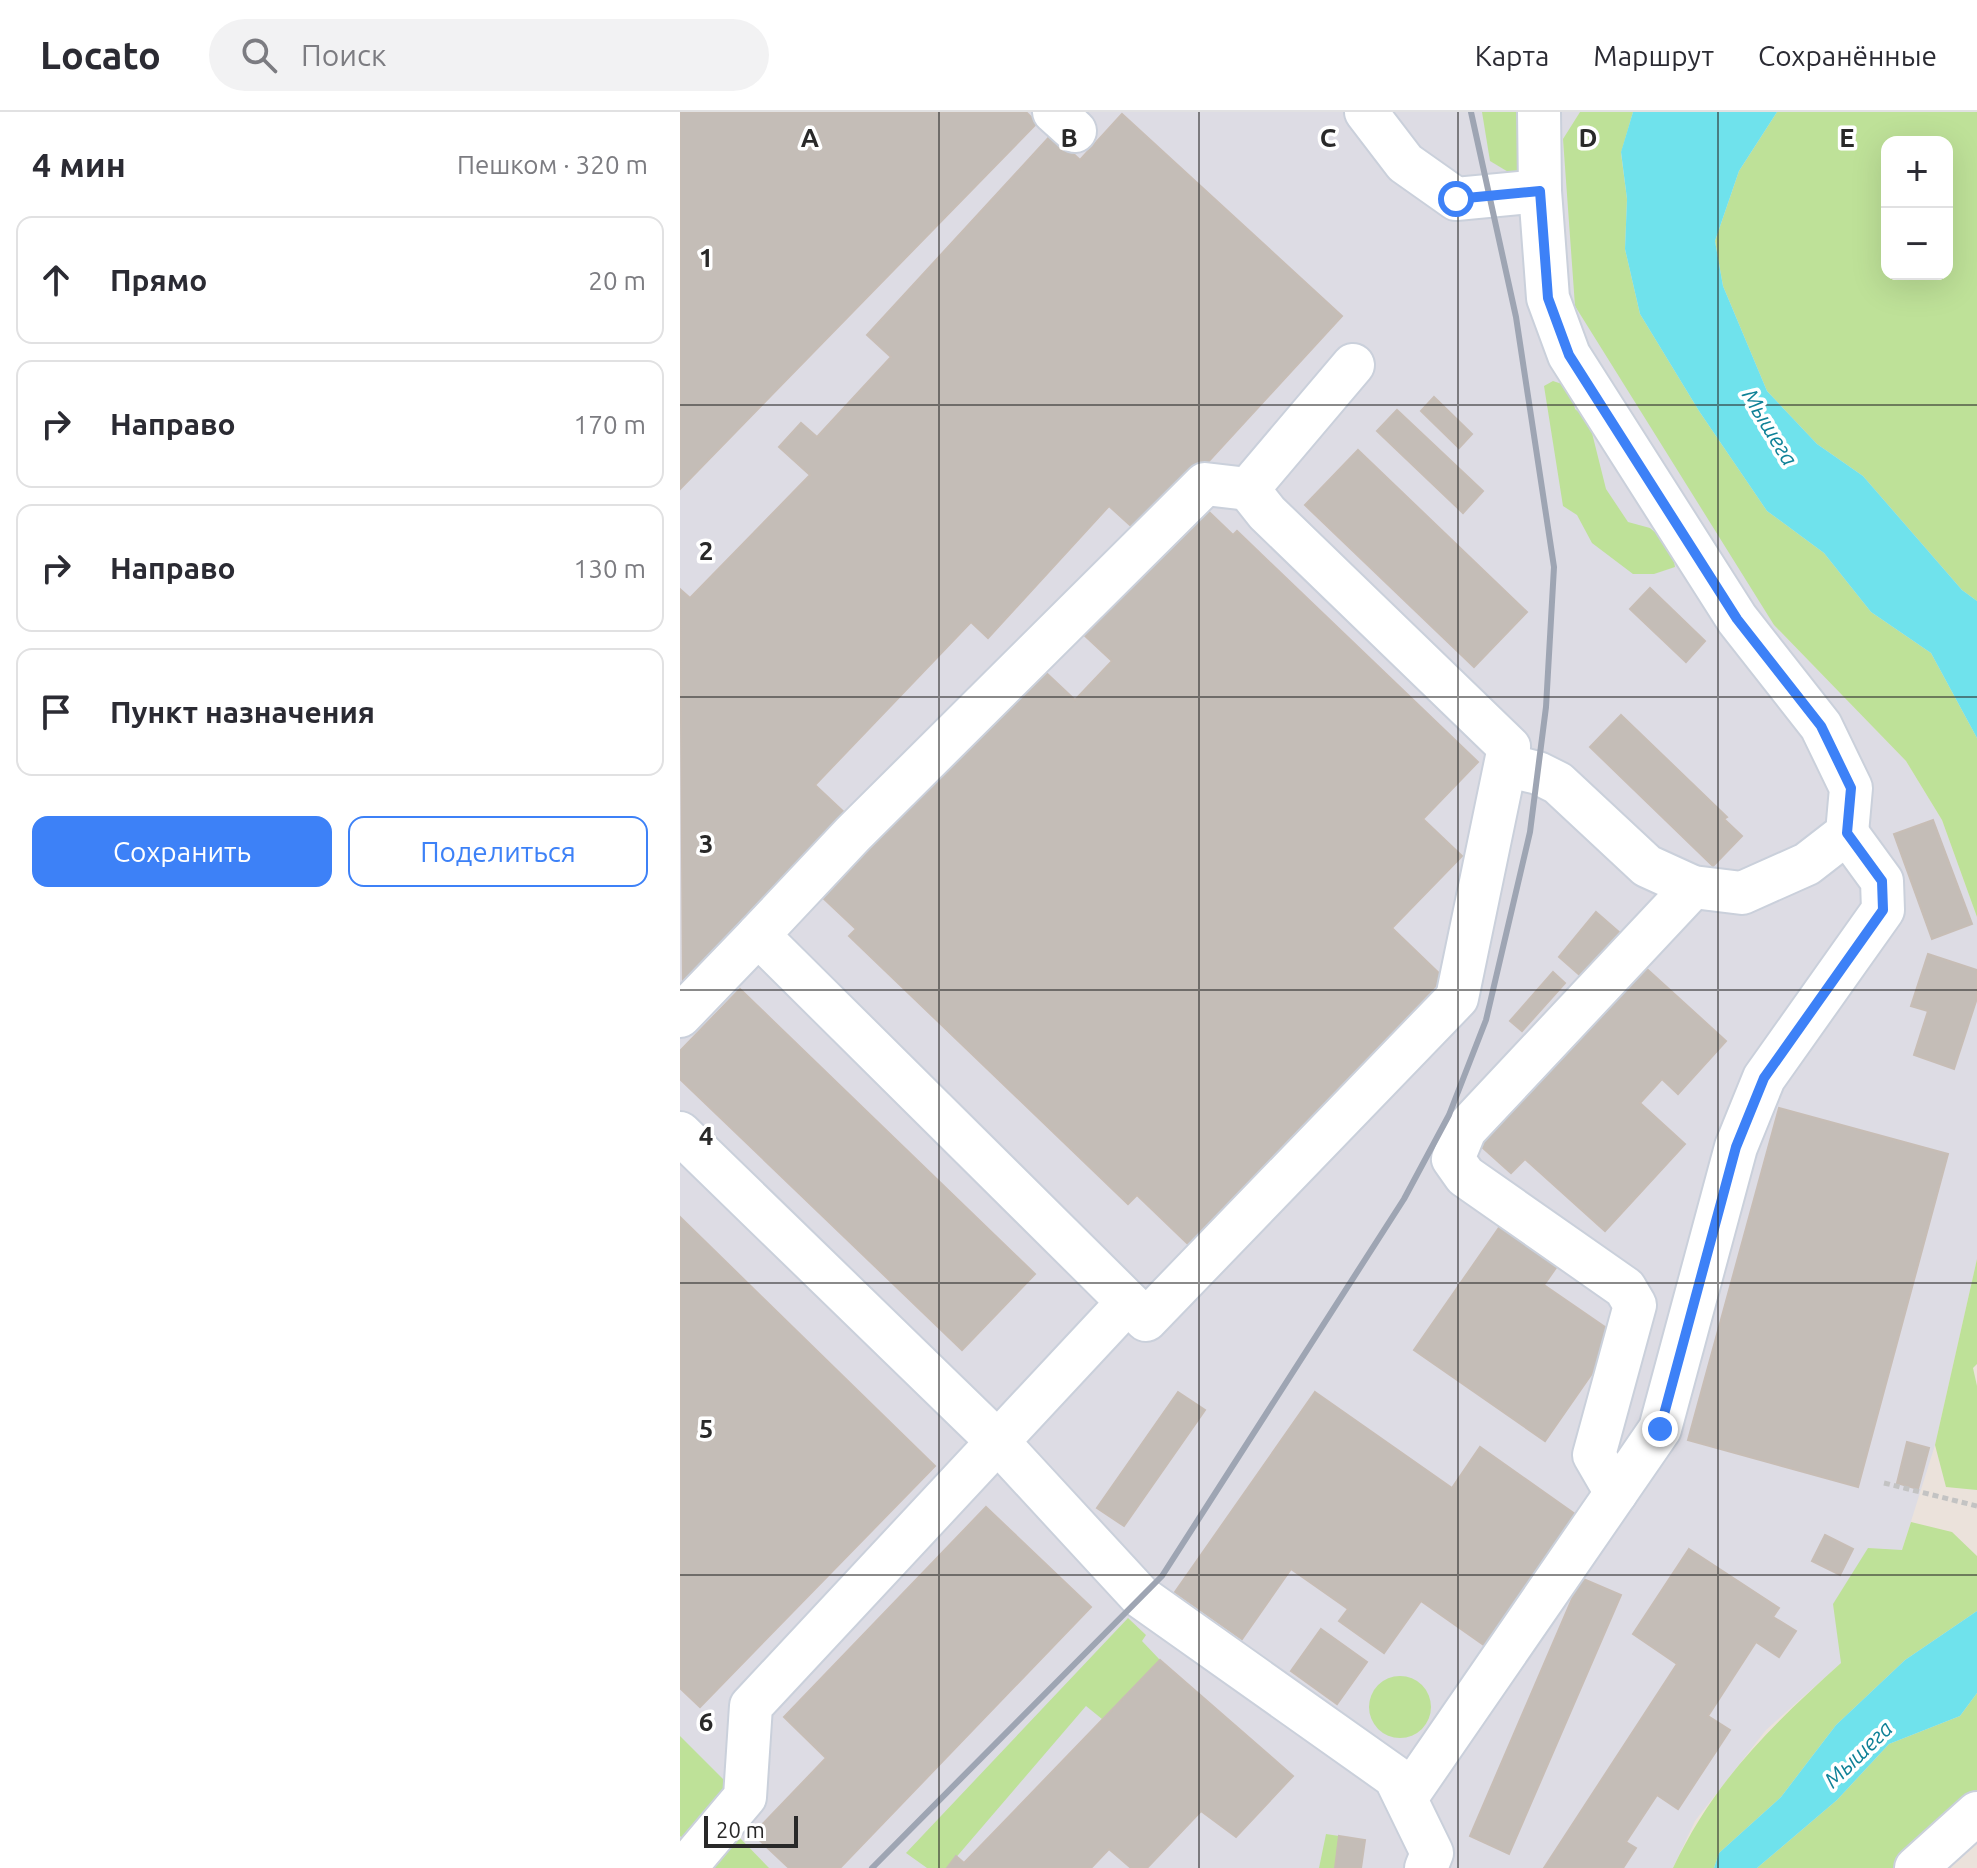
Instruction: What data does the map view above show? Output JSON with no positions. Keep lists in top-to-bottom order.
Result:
{
  "water": ["Мышега"],
  "scale_bar": "20 m",
  "page": {
    "header": "Locato",
    "search": "Поиск",
    "nav": ["Карта", "Маршрут", "Сохранённые"],
    "heading": ["4 мин", "Пешком · 320 m"],
    "map_buttons": ["+", "−"],
    "list": [
      ["Прямо", "20 m"],
      ["Направо", "170 m"],
      ["Направо", "130 m"],
      "Пункт назначения"
    ],
    "buttons": ["Сохранить", "Поделиться"],
    "scale": "20 m"
  },
  "grid": {
    "columns": [
      "A",
      "B",
      "C",
      "D",
      "E"
    ],
    "rows": [
      "1",
      "2",
      "3",
      "4",
      "5",
      "6"
    ]
  }
}
